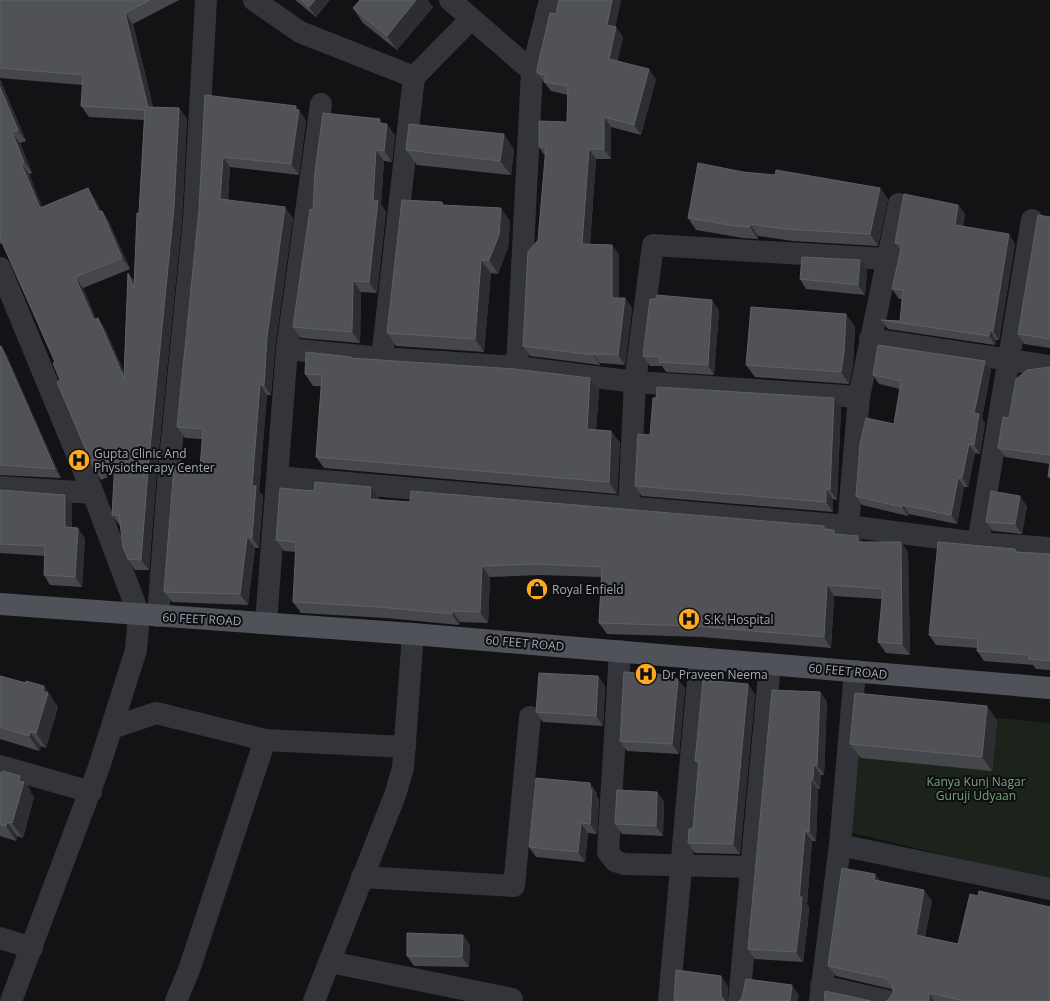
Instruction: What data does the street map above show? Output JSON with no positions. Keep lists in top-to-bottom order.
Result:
{
  "streets": {
    "main road": ["60 FEET ROAD"]
  },
  "parks": ["Kanya Kunj Nagar Guruji Udyaan"],
  "places": {
    "hospital": ["Gupta Clinic And Physiotherapy Center", "S.K. Hospital", "Dr Praveen Neema"],
    "shop": ["Royal Enfield"]
  }
}
